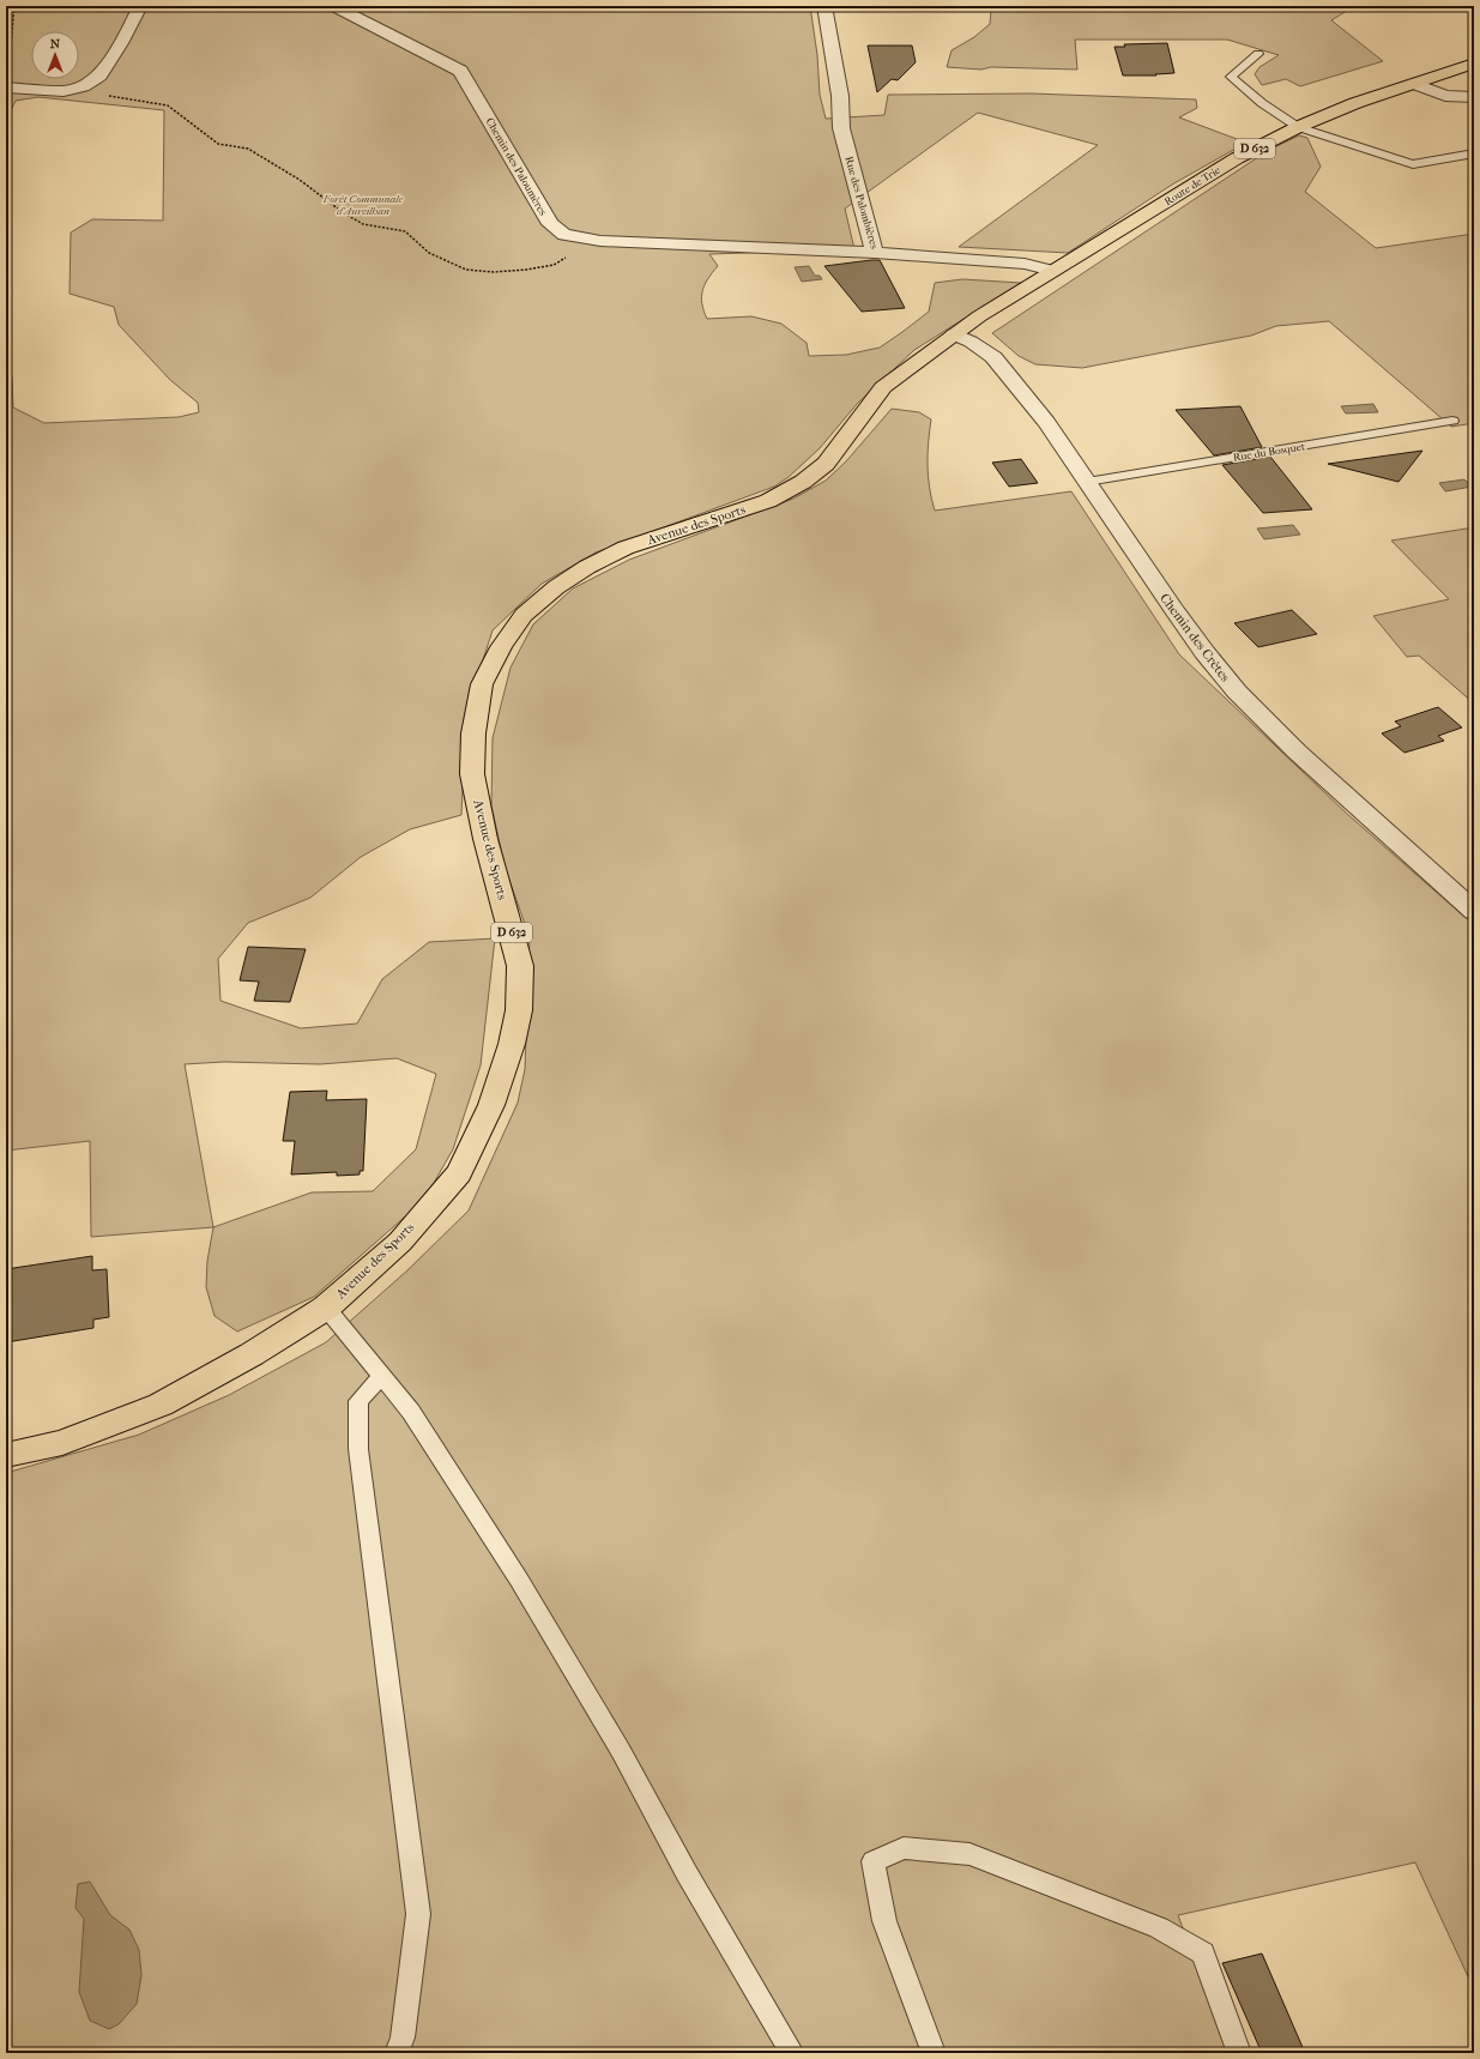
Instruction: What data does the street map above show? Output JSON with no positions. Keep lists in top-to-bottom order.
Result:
{
  "streets": {
    "main road": ["D 632", "Route de Trie", "Avenue des Sports"],
    "street": ["Chemin des Paloumères", "Rue des Palombières", "Chemin des Crêtes"],
    "lane": ["Rue du Bosquet"]
  },
  "crossings": [
    ["D 632", "Route de Trie"],
    ["D 632", "Rue des Palombières"],
    ["D 632", "Avenue des Sports"],
    ["D 632", "Chemin des Crêtes"],
    ["Chemin des Paloumères", "Rue des Palombières"],
    ["Route de Trie", "Rue des Palombières"],
    ["Rue du Bosquet", "Chemin des Crêtes"],
    ["Avenue des Sports", "Chemin des Crêtes"]
  ],
  "parks": ["Forêt Communale d'Aureilhan"],
  "north": "top"
}
